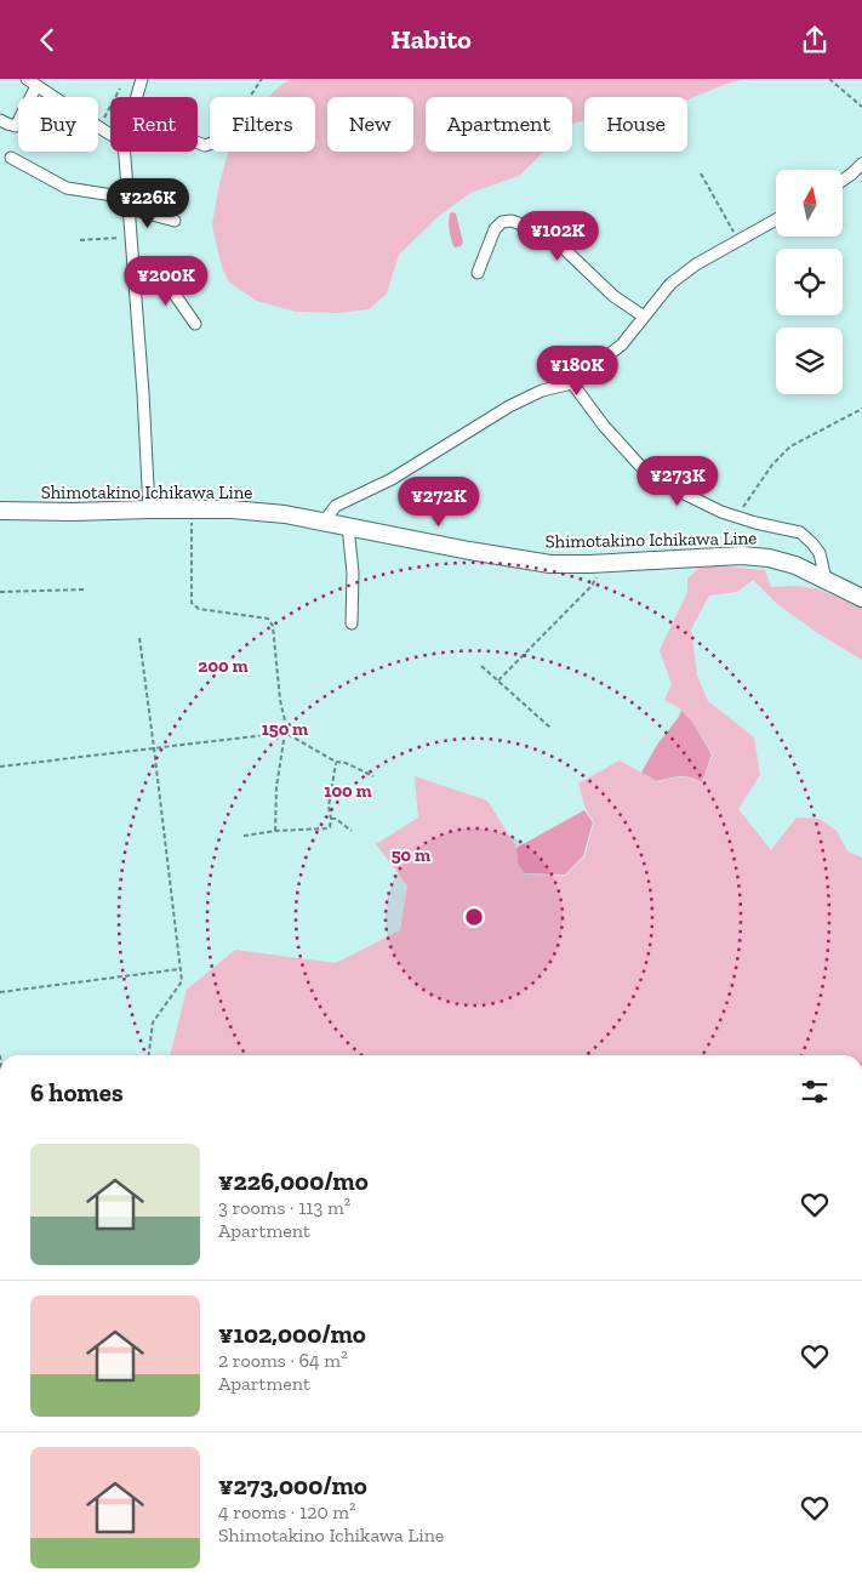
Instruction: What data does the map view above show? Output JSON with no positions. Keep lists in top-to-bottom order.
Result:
{
  "streets": {
    "main road": ["Shimotakino Ichikawa Line"]
  },
  "north": "top",
  "page": {
    "header": "Habito",
    "chip": [
      "Buy",
      "Rent",
      "Filters",
      "New",
      "Apartment",
      "House"
    ],
    "price": [
      "¥226K",
      "¥102K",
      "¥200K",
      "¥180K",
      "¥273K",
      "¥272K"
    ],
    "heading": "6 homes",
    "list": [
      {
        "name": "¥226,000/mo",
        "note": "3 rooms · 113 m² · Apartment"
      },
      {
        "name": "¥102,000/mo",
        "note": "2 rooms · 64 m² · Apartment"
      },
      {
        "name": "¥273,000/mo",
        "note": "4 rooms · 120 m² · Shimotakino Ichikawa Line"
      }
    ]
  },
  "rings": [
    "200 m",
    "150 m",
    "100 m",
    "50 m"
  ]
}
